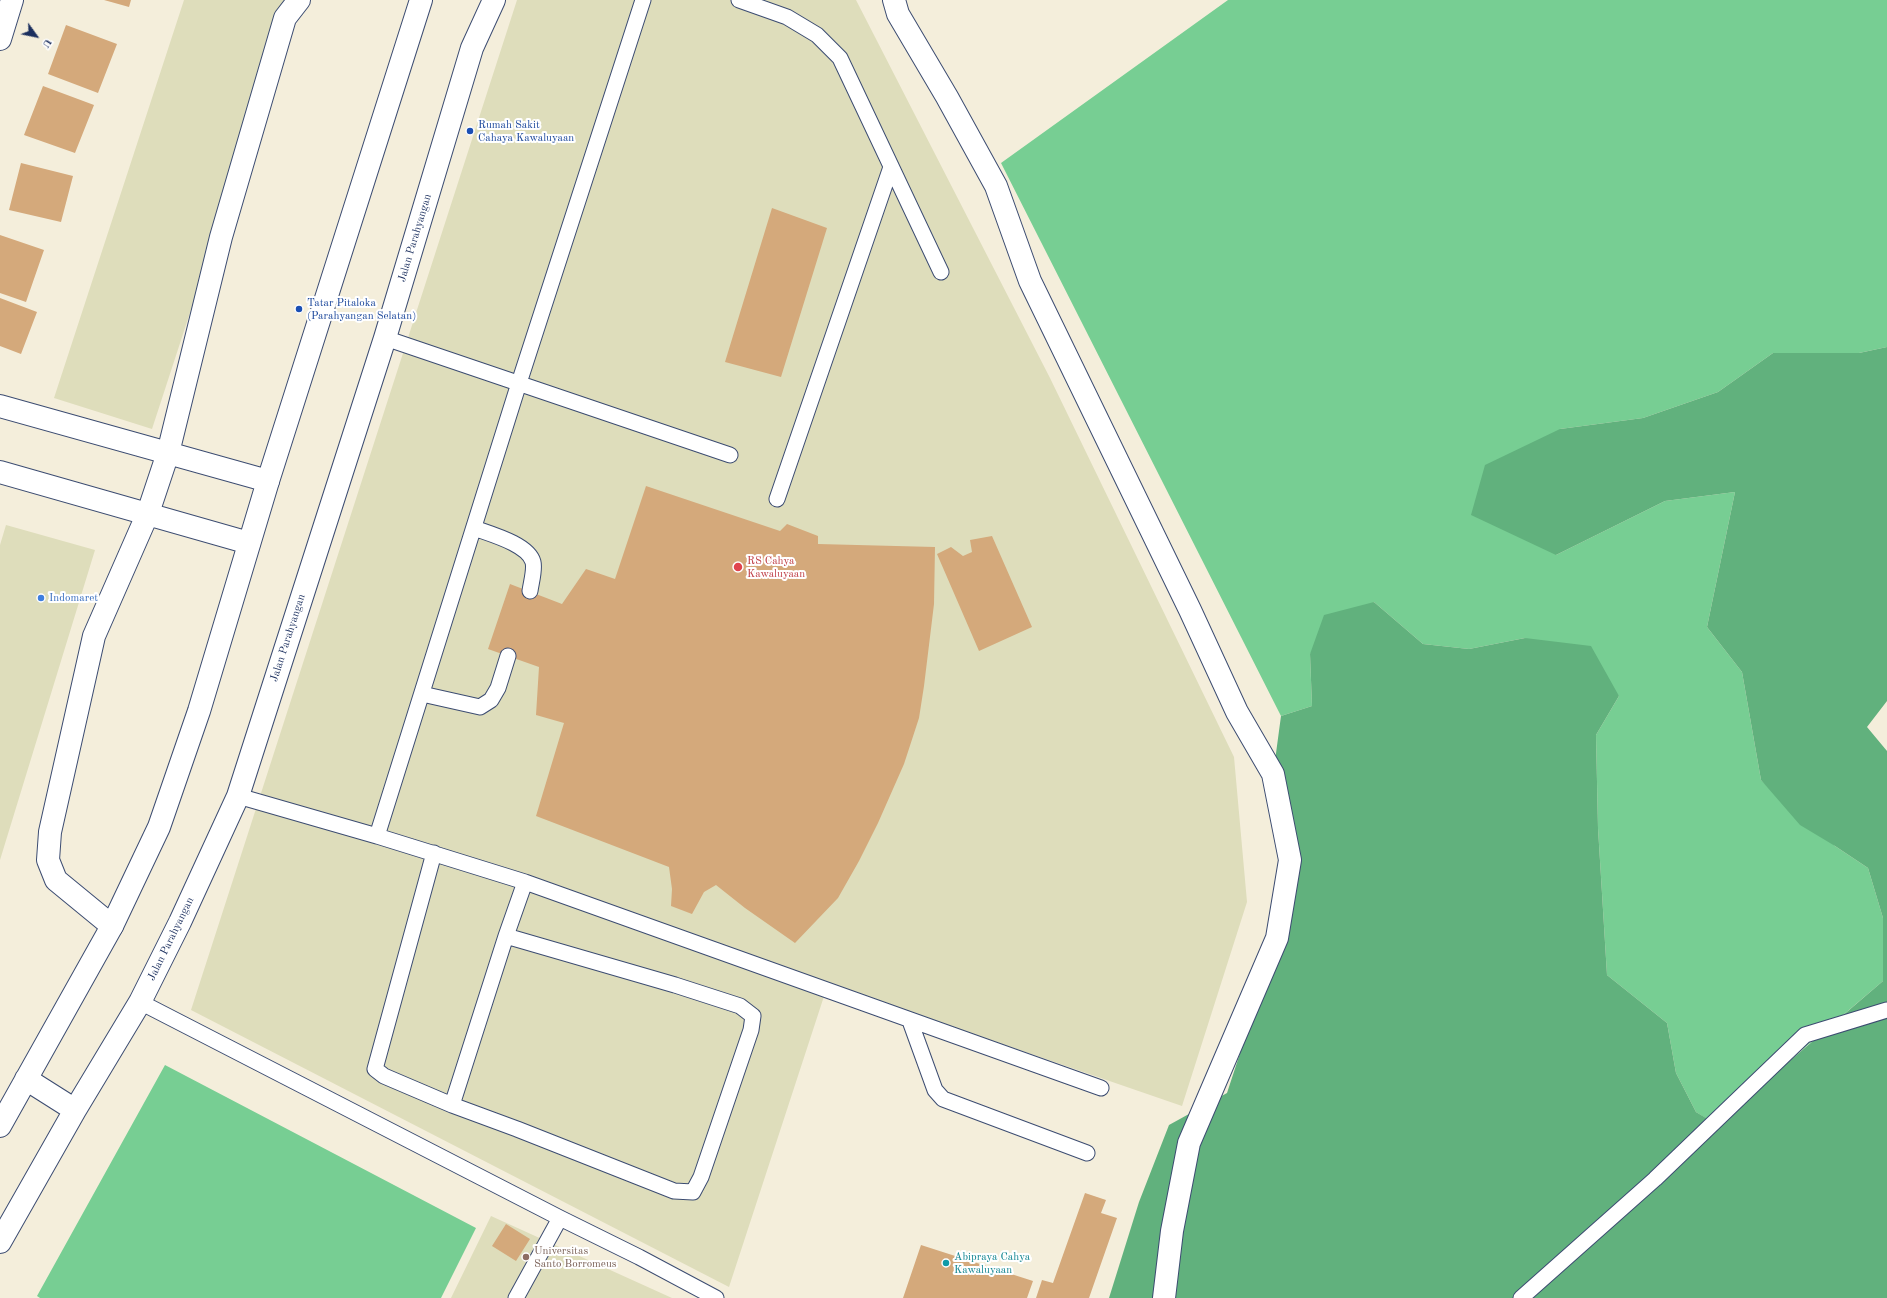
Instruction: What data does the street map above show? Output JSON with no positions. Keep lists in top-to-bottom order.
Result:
{
  "streets": {
    "street": ["Jalan Parahyangan"]
  },
  "places": [
    "Rumah Sakit Cahaya Kawaluyaan",
    "Tatar Pitaloka (Parahyangan Selatan)",
    "RS Cahya Kawaluyaan",
    "Indomaret",
    "Universitas Santo Borromeus",
    "Abipraya Cahya Kawaluyaan"
  ],
  "north": "bottom right"
}
